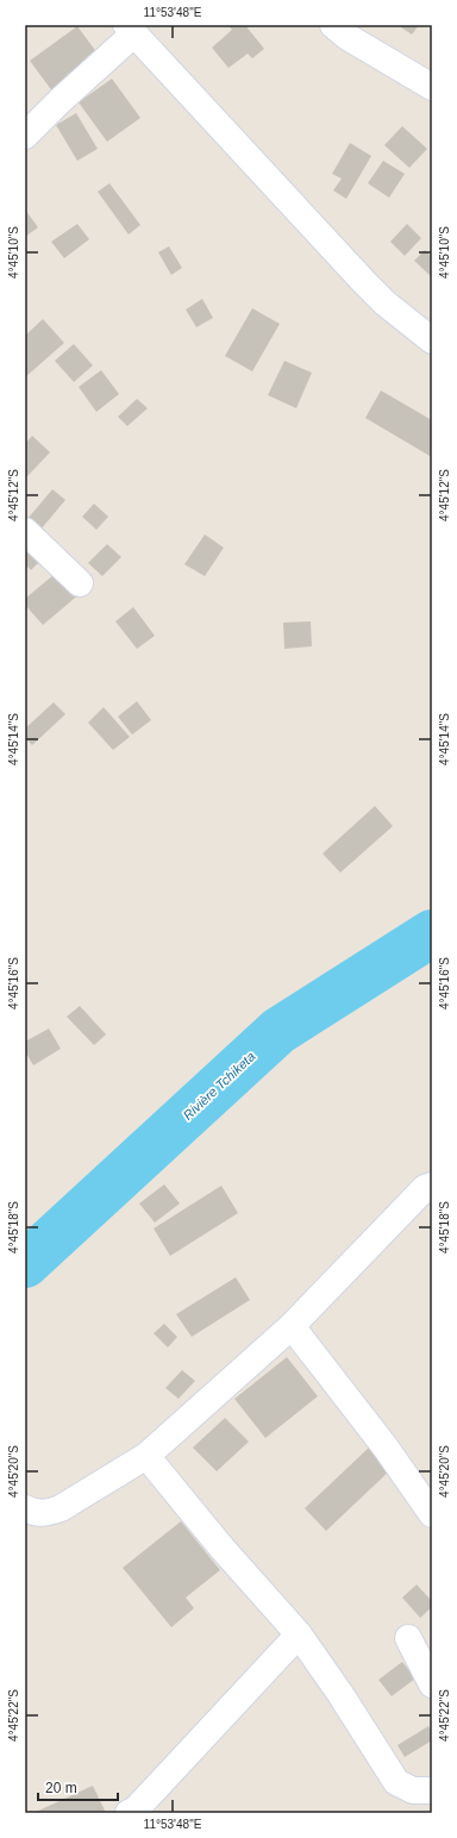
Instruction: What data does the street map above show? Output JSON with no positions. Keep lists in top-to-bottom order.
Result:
{
  "water": ["Rivière Tchiketa"],
  "scale_bar": "20 m",
  "coordinates": [
    "11°53'48\"E",
    "4°45'10\"S",
    "4°45'12\"S",
    "4°45'14\"S",
    "4°45'16\"S",
    "4°45'18\"S",
    "4°45'20\"S",
    "4°45'22\"S"
  ]
}
